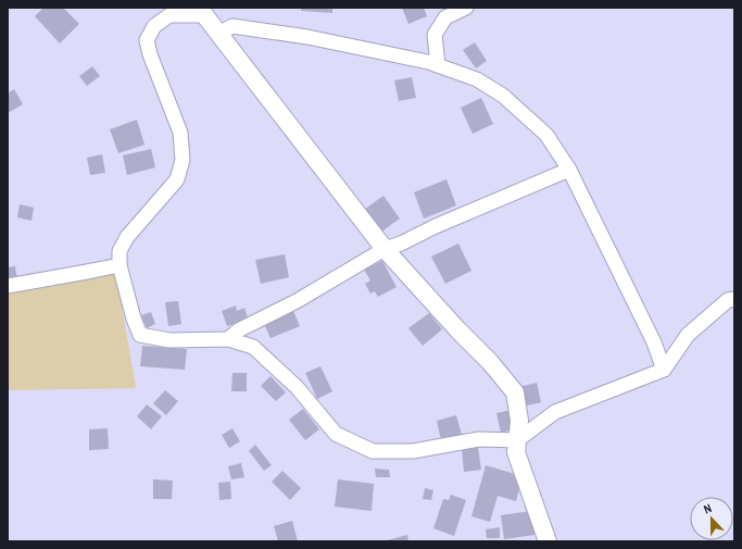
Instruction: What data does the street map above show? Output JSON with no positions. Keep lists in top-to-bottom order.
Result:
{
  "north": "top"
}
